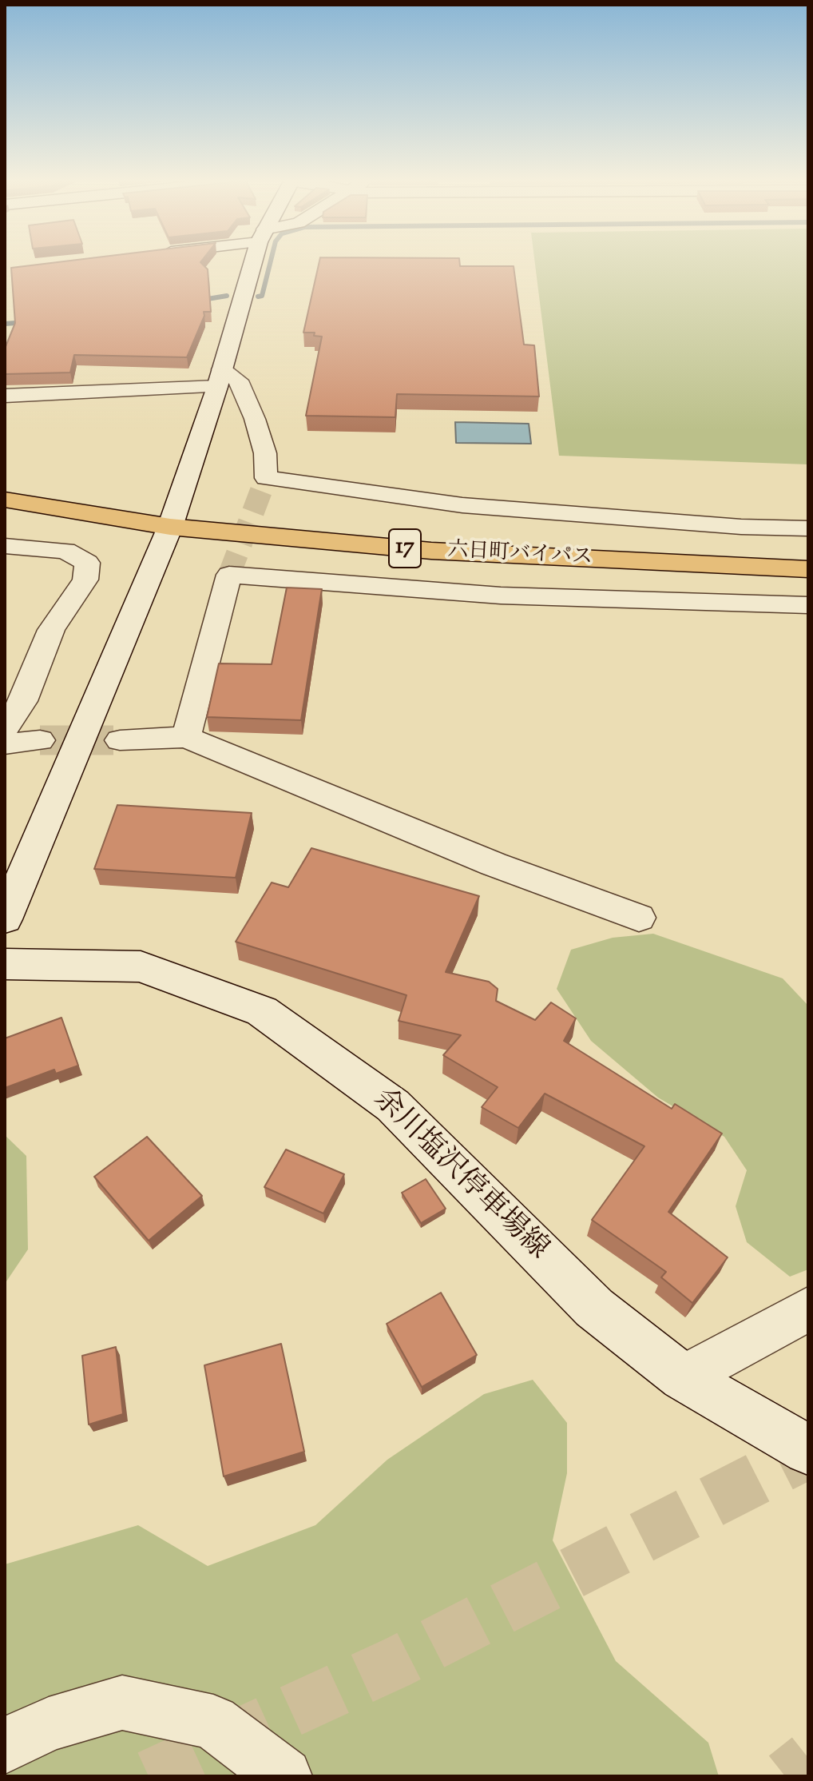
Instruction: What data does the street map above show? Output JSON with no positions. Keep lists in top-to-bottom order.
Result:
{
  "streets": {
    "highway": ["17", "六日町バイパス"],
    "street": ["余川塩沢停車場線"]
  }
}
